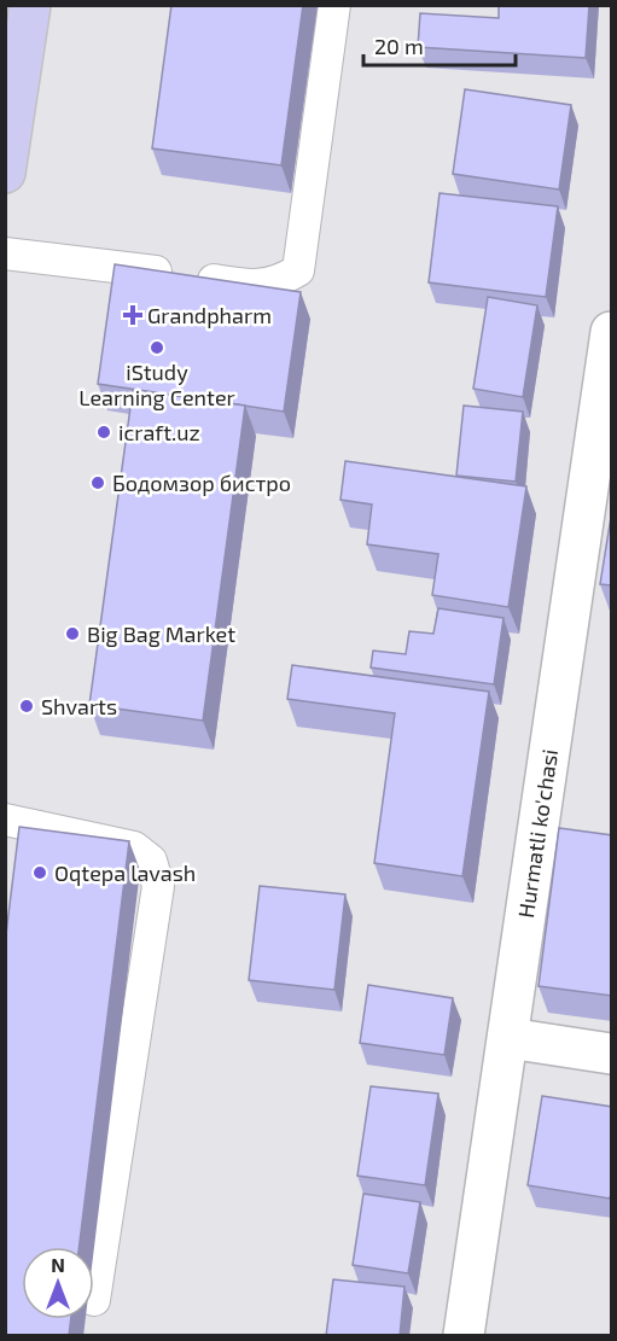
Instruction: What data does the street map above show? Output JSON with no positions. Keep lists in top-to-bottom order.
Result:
{
  "streets": {
    "street": ["Hurmatli ko'chasi"]
  },
  "places": {
    "health": ["Grandpharm"],
    "other": [
      "iStudy Learning Center",
      "icraft.uz",
      "Бодомзор бистро",
      "Big Bag Market",
      "Shvarts",
      "Oqtepa lavash"
    ]
  },
  "scale_bar": "20 m",
  "north": "top"
}
